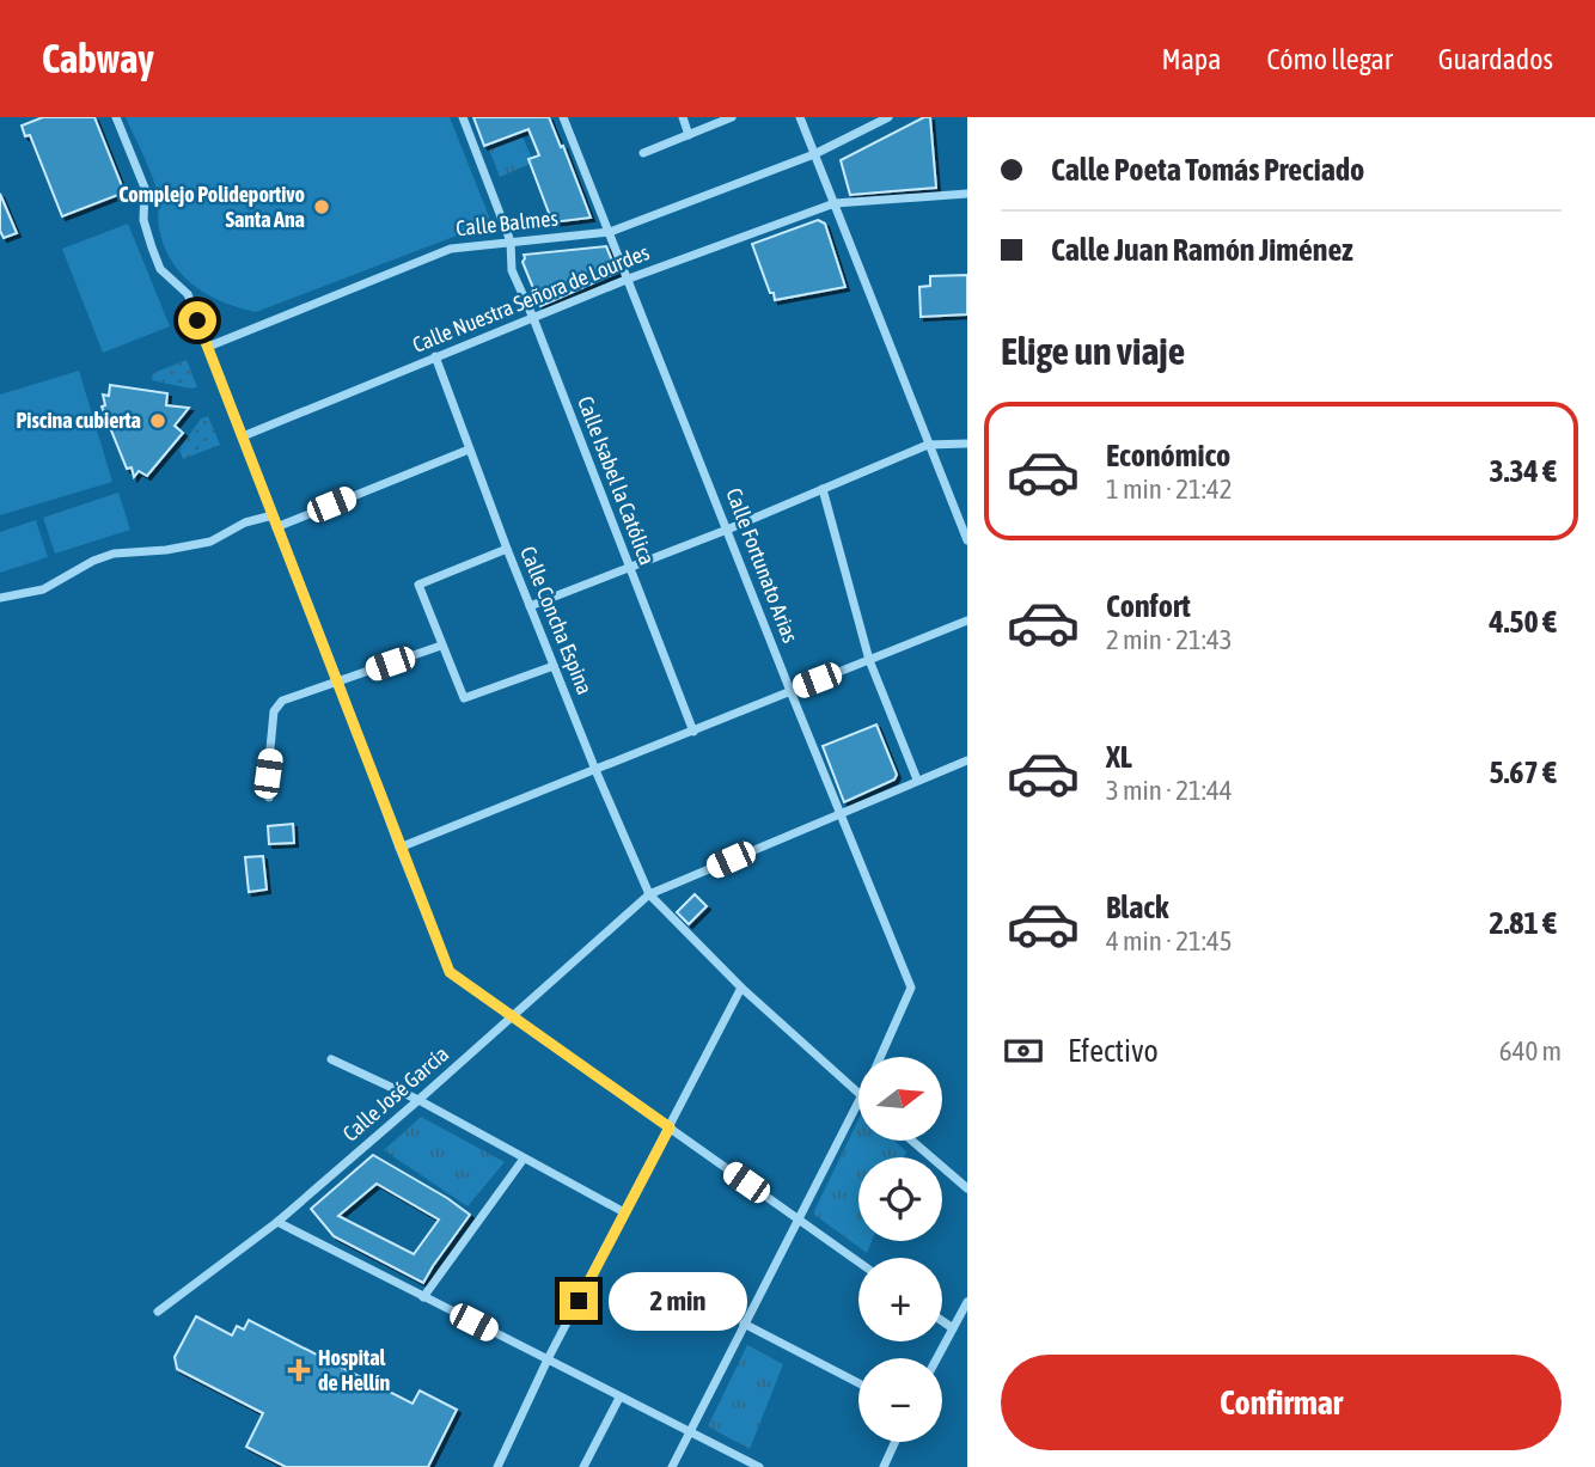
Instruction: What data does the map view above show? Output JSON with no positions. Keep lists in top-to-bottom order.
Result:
{
  "streets": {
    "street": [
      "Calle Balmes",
      "Calle Nuestra Señora de Lourdes",
      "Calle Isabel la Católica",
      "Calle Fortunato Arias",
      "Calle Concha Espina",
      "Calle José García"
    ]
  },
  "crossings": [
    ["Calle Balmes", "Calle Isabel la Católica"],
    ["Calle Balmes", "Calle Fortunato Arias"],
    ["Calle Nuestra Señora de Lourdes", "Calle Isabel la Católica"],
    ["Calle Nuestra Señora de Lourdes", "Calle Fortunato Arias"],
    ["Calle Nuestra Señora de Lourdes", "Calle Concha Espina"],
    ["Calle Fortunato Arias", "Calle José García"],
    ["Calle Concha Espina", "Calle José García"]
  ],
  "places": {
    "other": ["Complejo Polideportivo Santa Ana", "Piscina cubierta"],
    "health": ["Hospital de Hellín"]
  },
  "north": "right",
  "page": {
    "header": "Cabway",
    "nav": ["Mapa", "Cómo llegar", "Guardados"],
    "banner": ["Calle Poeta Tomás Preciado", "Calle Juan Ramón Jiménez"],
    "heading": "Elige un viaje",
    "list": [
      {
        "name": "Económico",
        "note": "1 min · 21:42",
        "value": "3.34 €"
      },
      {
        "name": "Confort",
        "note": "2 min · 21:43",
        "value": "4.50 €"
      },
      {
        "name": "XL",
        "note": "3 min · 21:44",
        "value": "5.67 €"
      },
      {
        "name": "Black",
        "note": "4 min · 21:45",
        "value": "2.81 €"
      }
    ],
    "pay": ["Efectivo", "640 m"],
    "map_buttons": ["+", "−"],
    "bubble": "2 min",
    "buttons": "Confirmar"
  }
}
